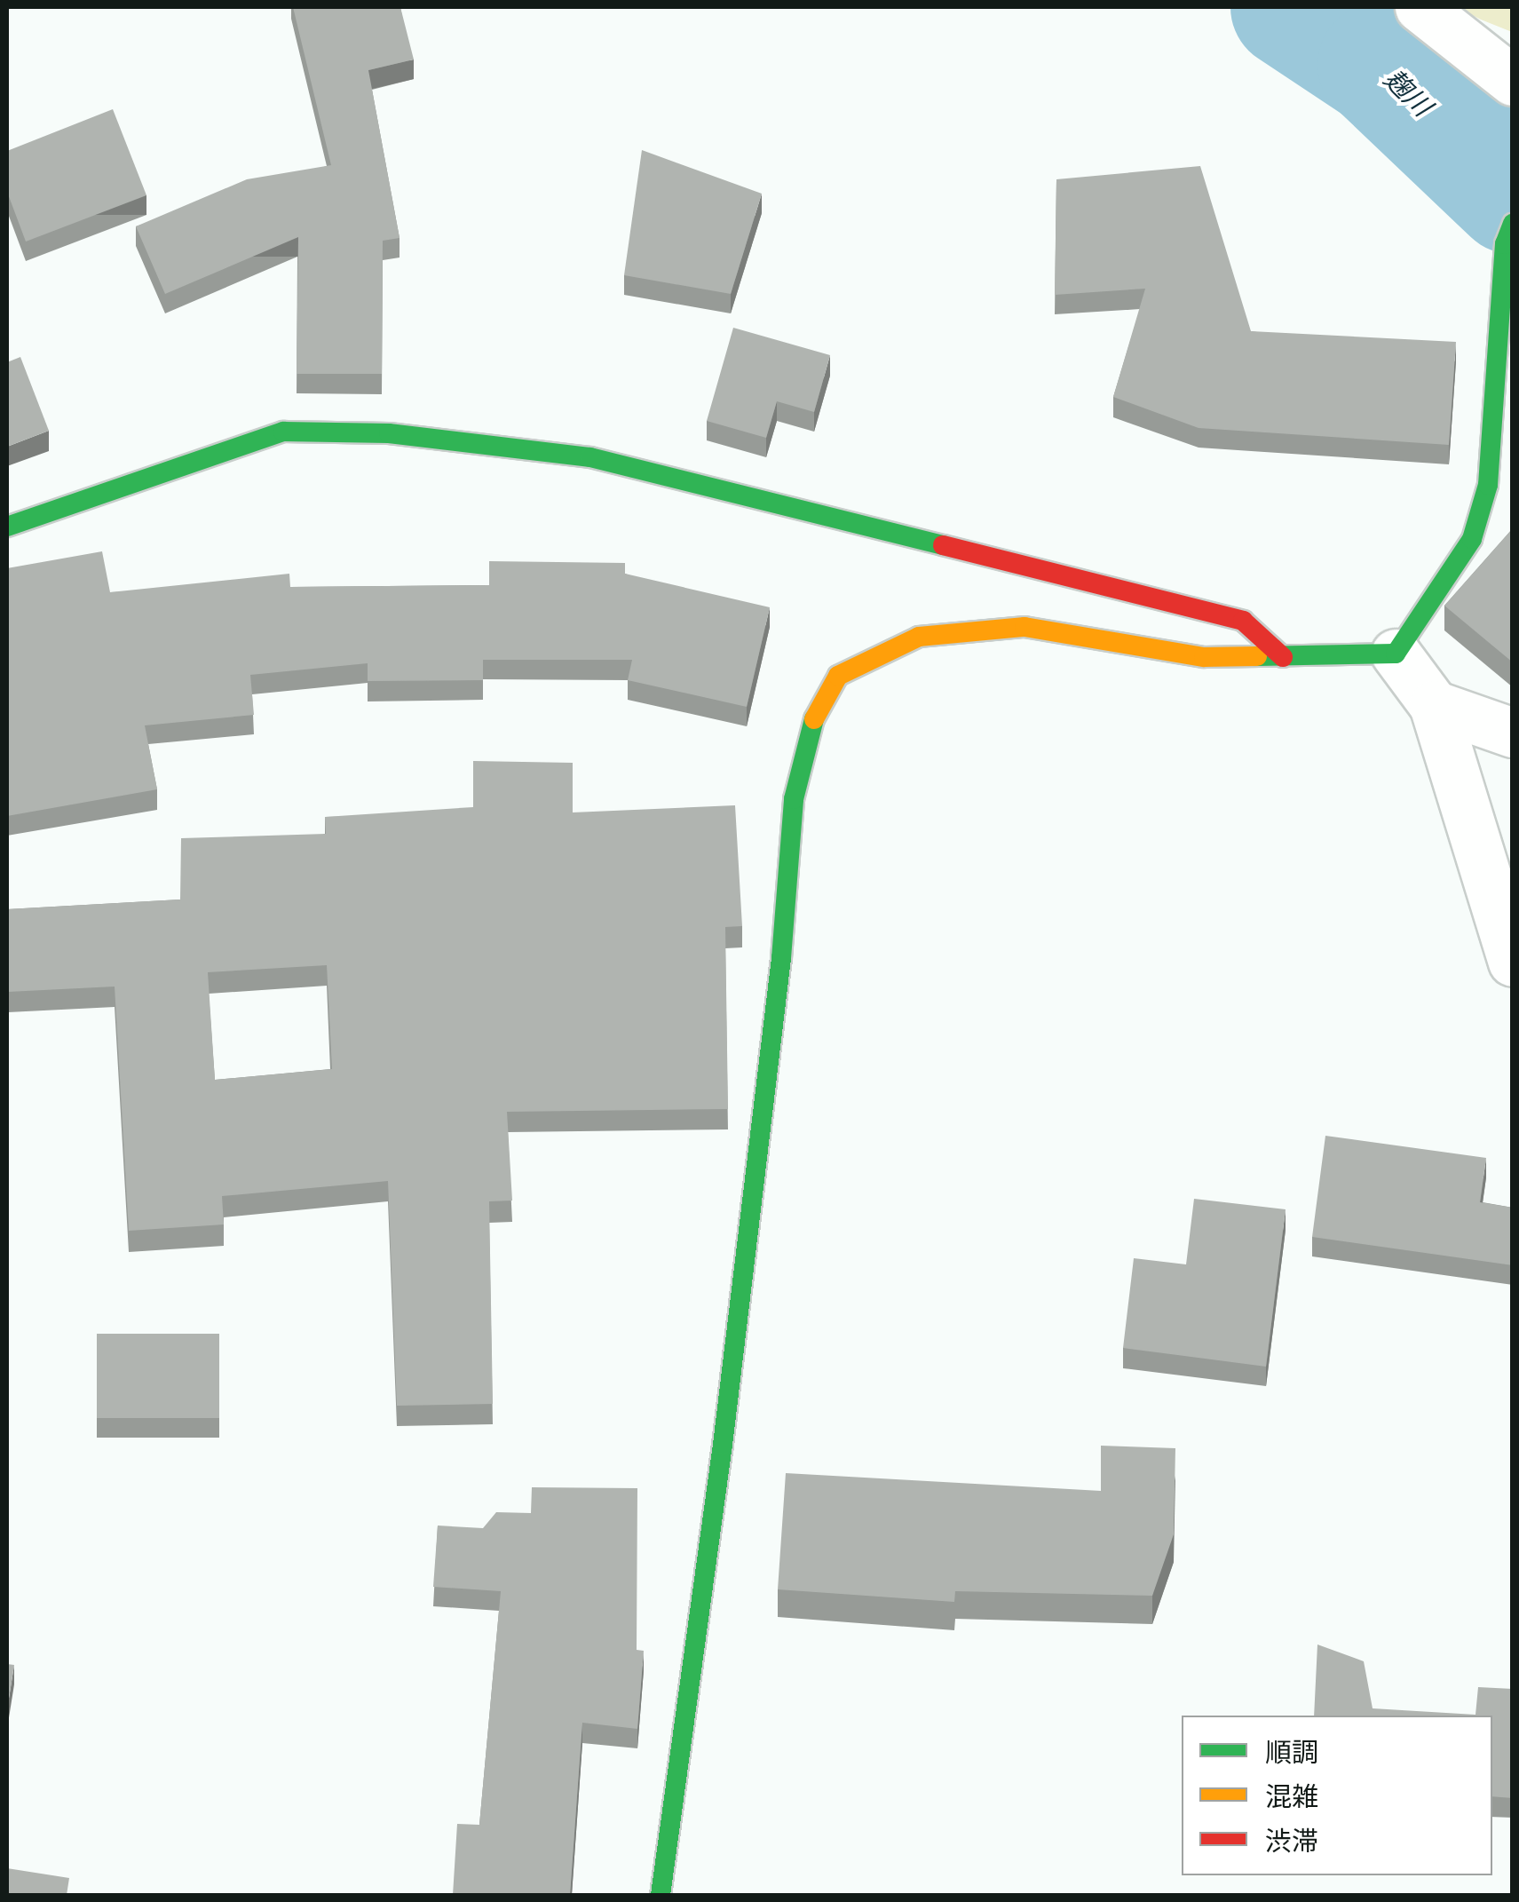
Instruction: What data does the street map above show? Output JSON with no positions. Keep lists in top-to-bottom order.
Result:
{
  "water": ["麹川"],
  "legend": ["順調", "混雑", "渋滞"]
}
